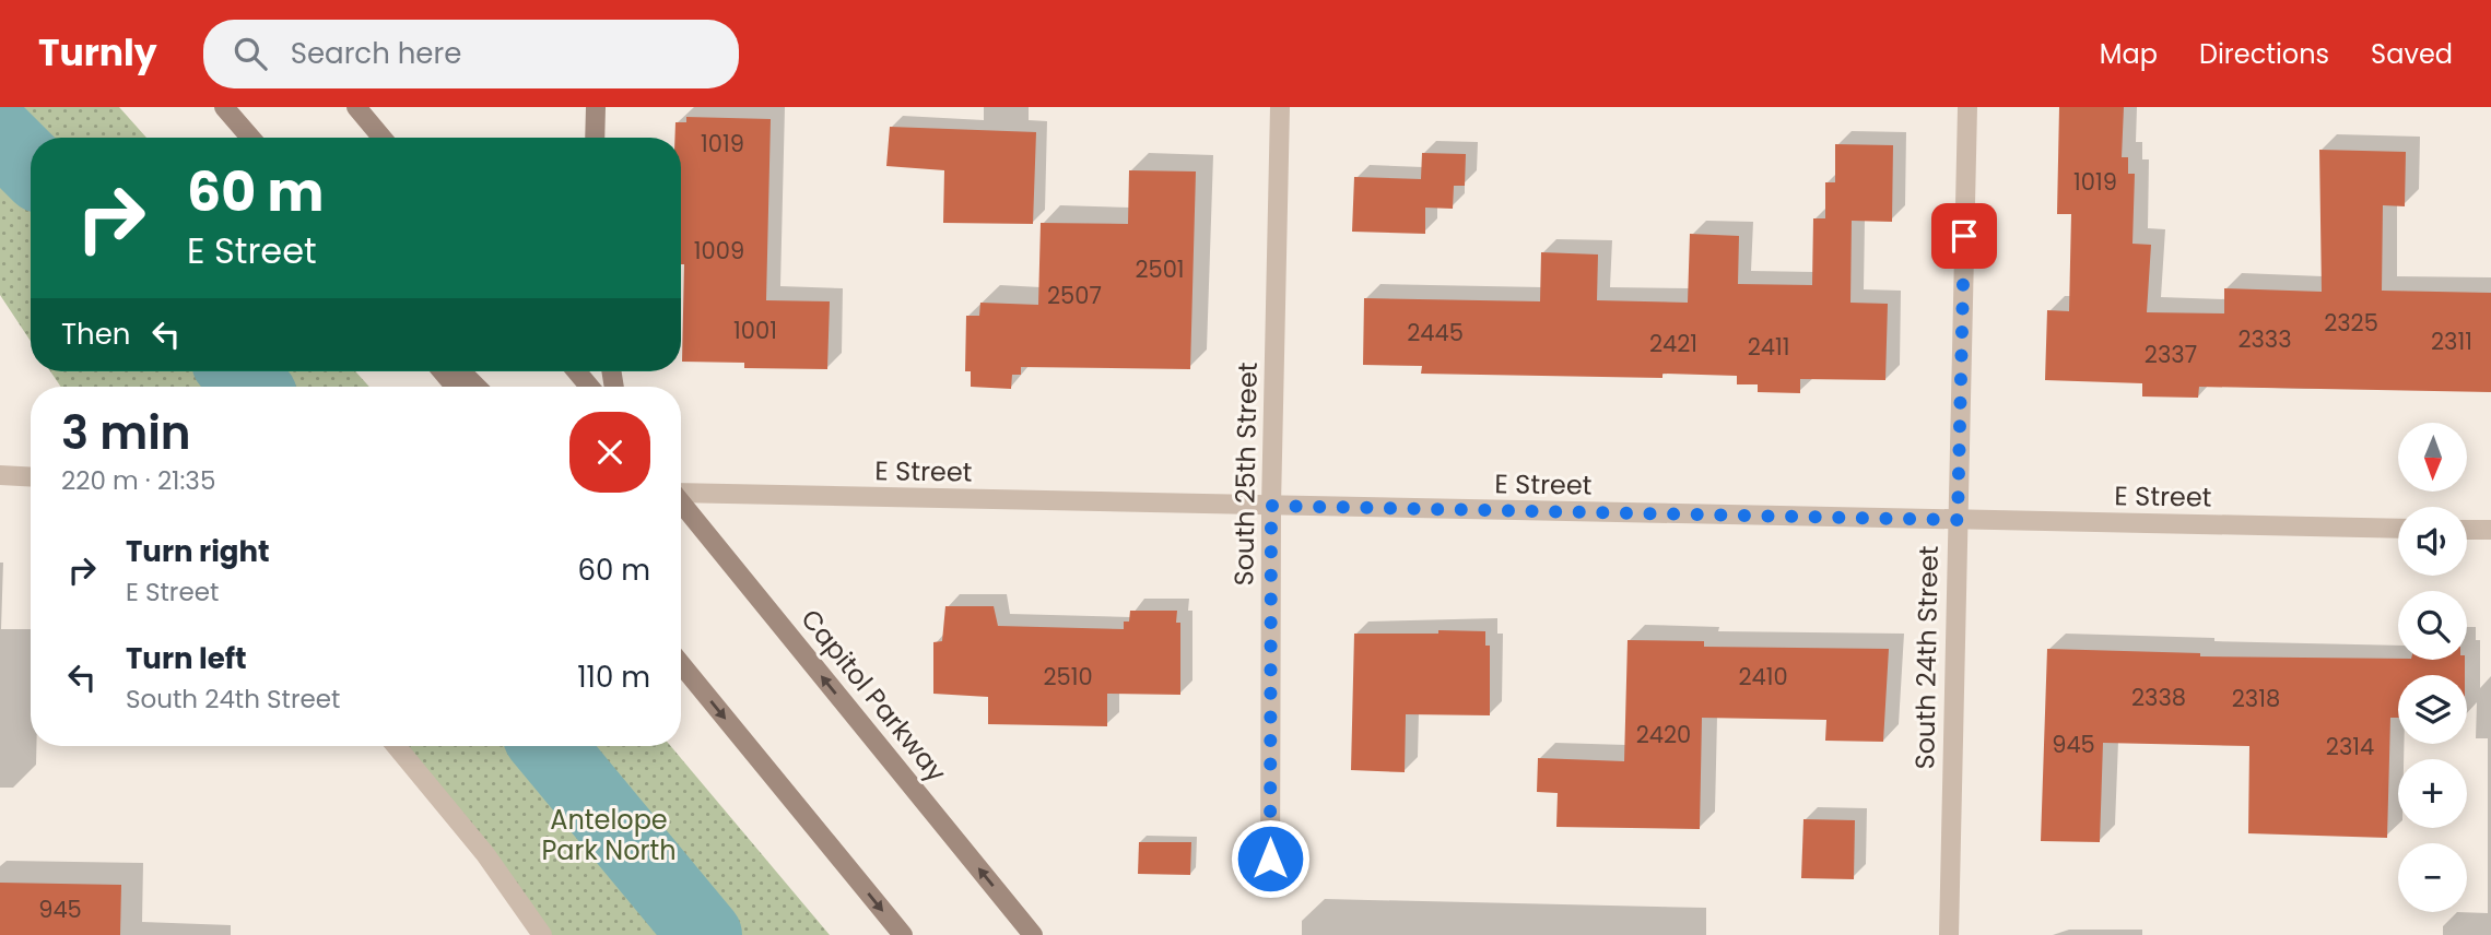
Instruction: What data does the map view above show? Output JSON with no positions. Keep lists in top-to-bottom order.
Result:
{
  "streets": {
    "main road": ["Capitol Parkway"],
    "street": ["E Street", "South 25th Street", "South 24th Street"]
  },
  "crossings": [
    ["E Street", "South 25th Street"],
    ["E Street", "South 24th Street"]
  ],
  "parks": ["Antelope Park North"],
  "house_numbers": [
    "1019",
    "1019",
    "1009",
    "2501",
    "2507",
    "2325",
    "1001",
    "2445",
    "2333",
    "2311",
    "2421",
    "2411",
    "2337",
    "2510",
    "2410",
    "2338",
    "2318",
    "2420",
    "945",
    "2314",
    "945"
  ],
  "north": "bottom",
  "page": {
    "header": "Turnly",
    "search": "Search here",
    "nav": ["Map", "Directions", "Saved"],
    "turn": ["60 m", "E Street"],
    "then": "Then",
    "heading": ["3 min", "220 m · 21:35"],
    "map_buttons": ["+", "−"],
    "list": [
      {
        "name": "Turn right",
        "note": "E Street",
        "value": "60 m"
      },
      {
        "name": "Turn left",
        "note": "South 24th Street",
        "value": "110 m"
      }
    ]
  }
}
